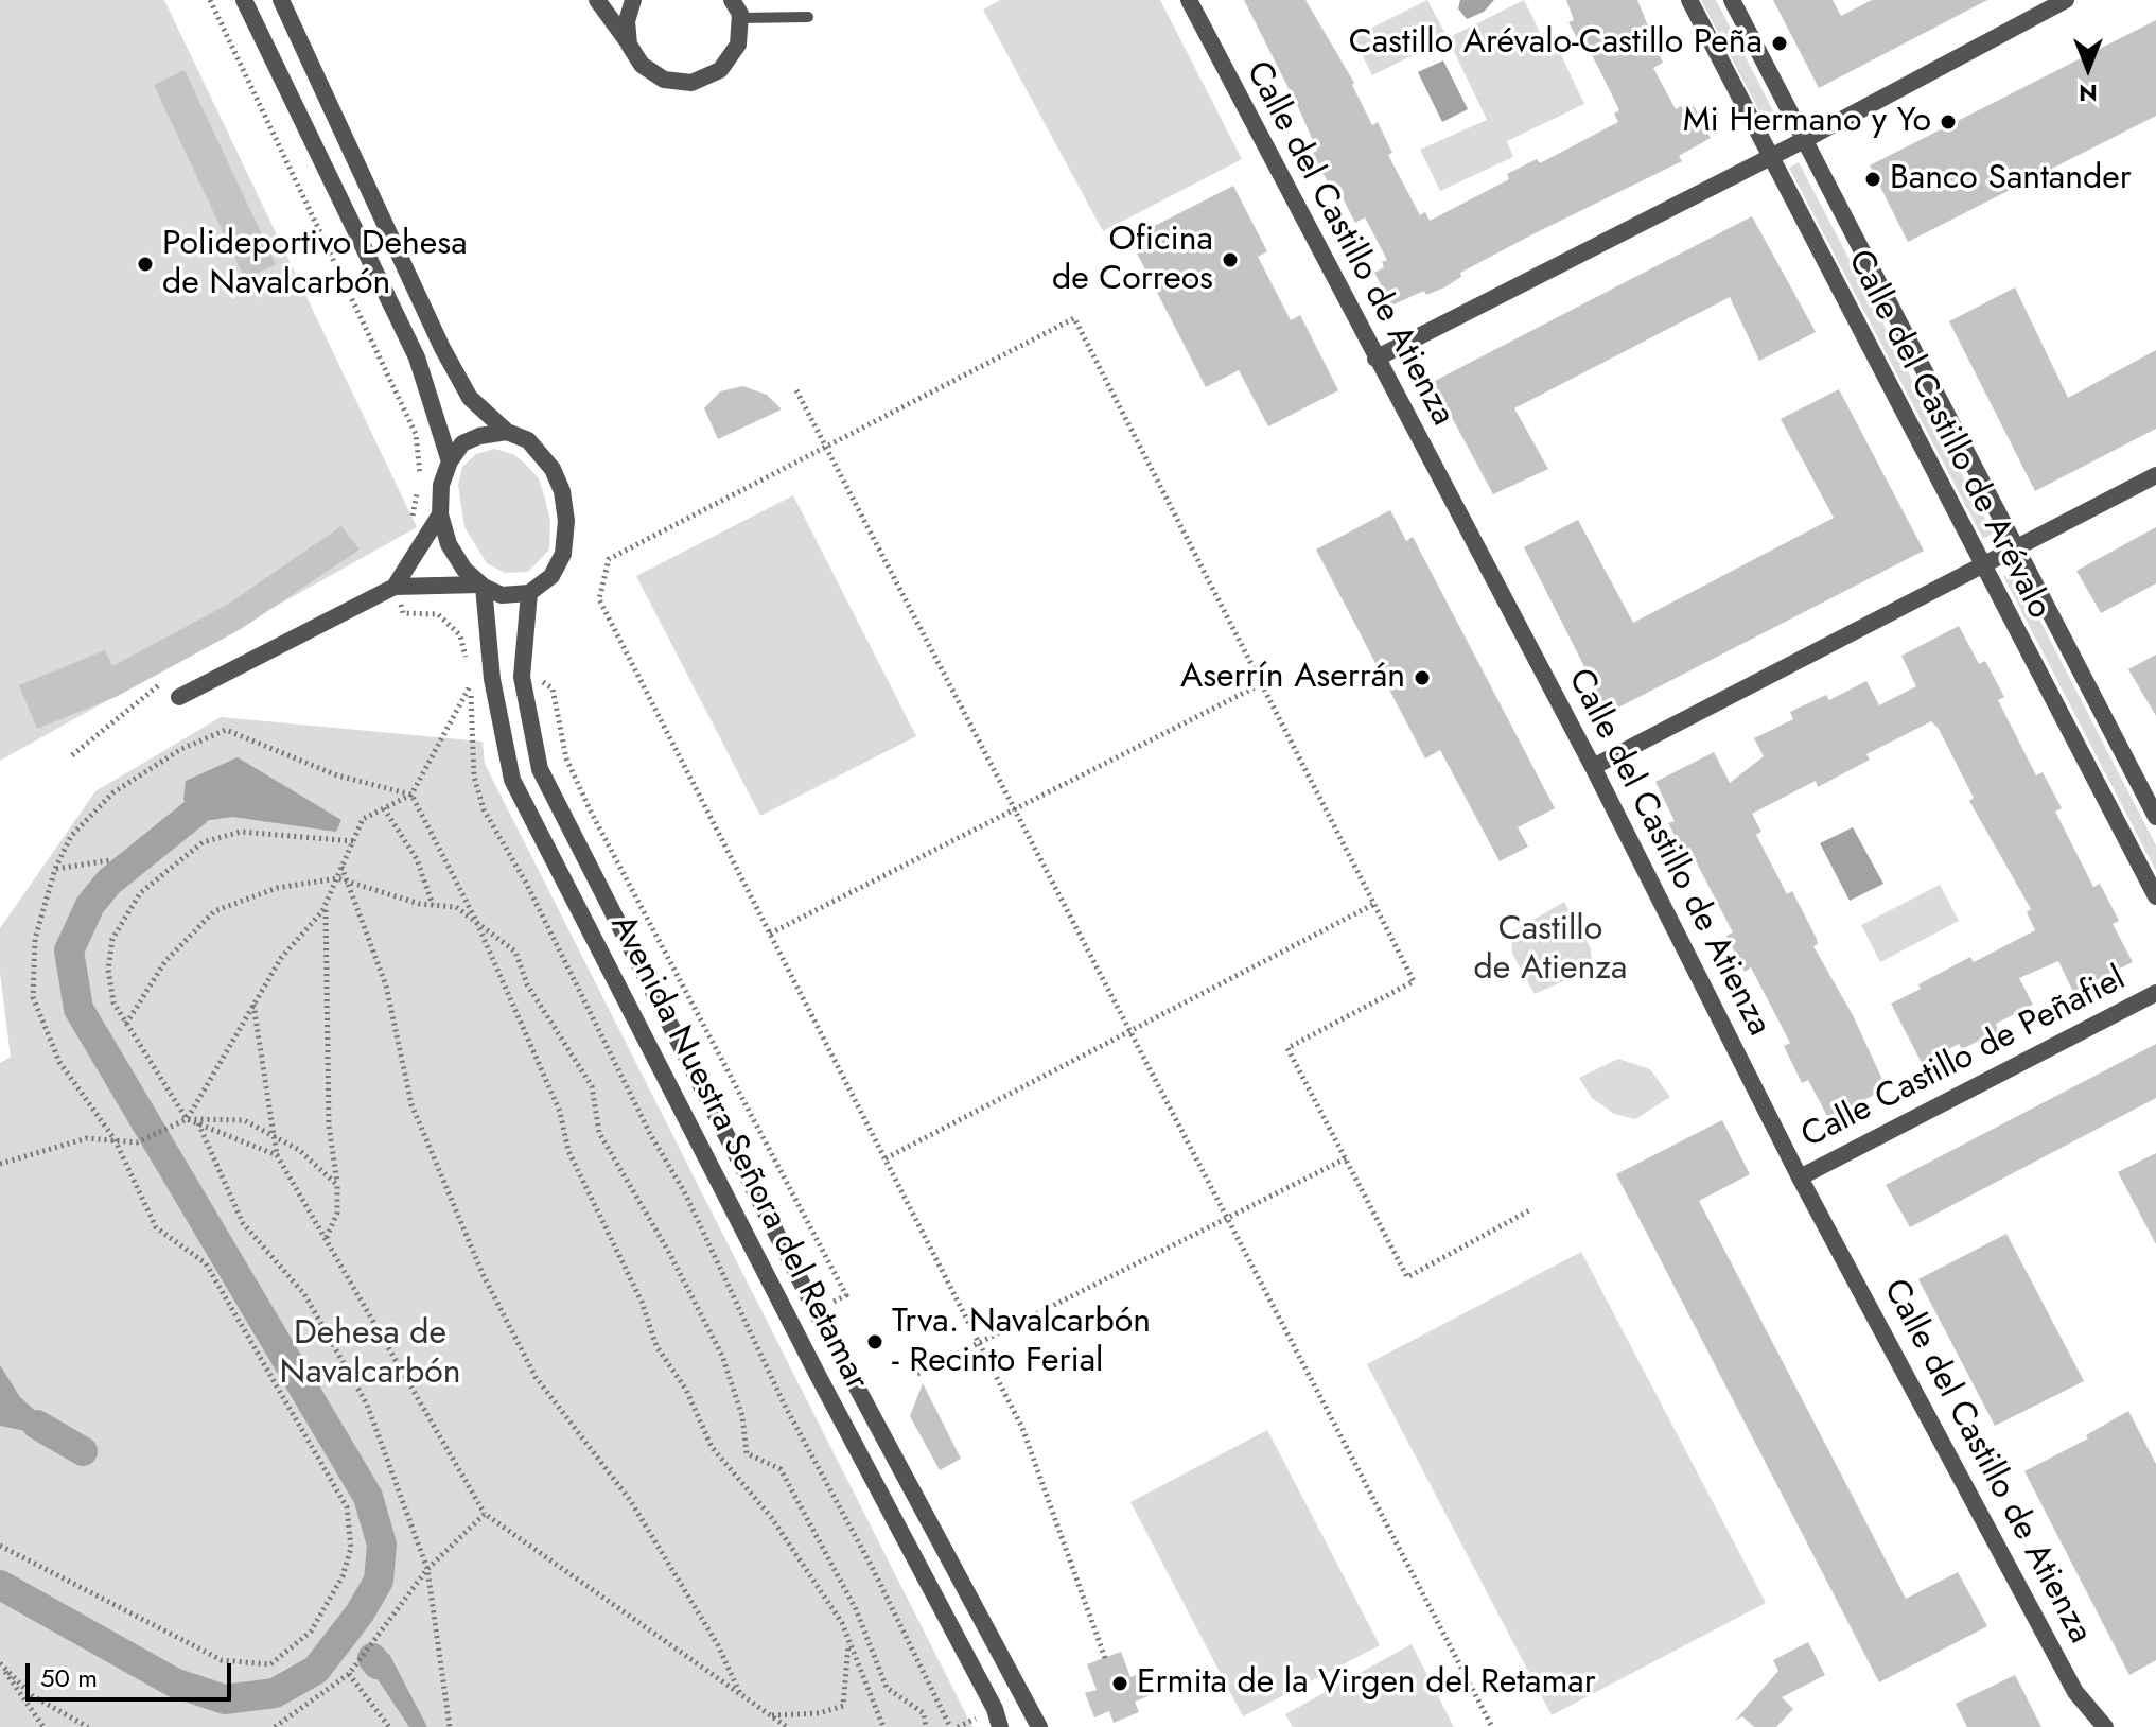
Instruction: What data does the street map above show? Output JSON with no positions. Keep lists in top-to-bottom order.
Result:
{
  "streets": {
    "street": [
      "Calle del Castillo de Atienza",
      "Calle del Castillo de Arévalo",
      "Calle Castillo de Peñafiel",
      "Avenida Nuestra Señora del Retamar"
    ]
  },
  "crossings": [
    ["Calle del Castillo de Atienza", "Calle Castillo de Peñafiel"]
  ],
  "parks": ["Castillo de Atienza", "Dehesa de Navalcarbón"],
  "places": [
    "Castillo Arévalo-Castillo Peña",
    "Mi Hermano y Yo",
    "Banco Santander",
    "Oficina de Correos",
    "Polideportivo Dehesa de Navalcarbón",
    "Aserrín Aserrán",
    "Trva. Navalcarbón - Recinto Ferial",
    "Ermita de la Virgen del Retamar"
  ],
  "scale_bar": "50 m",
  "north": "bottom"
}
